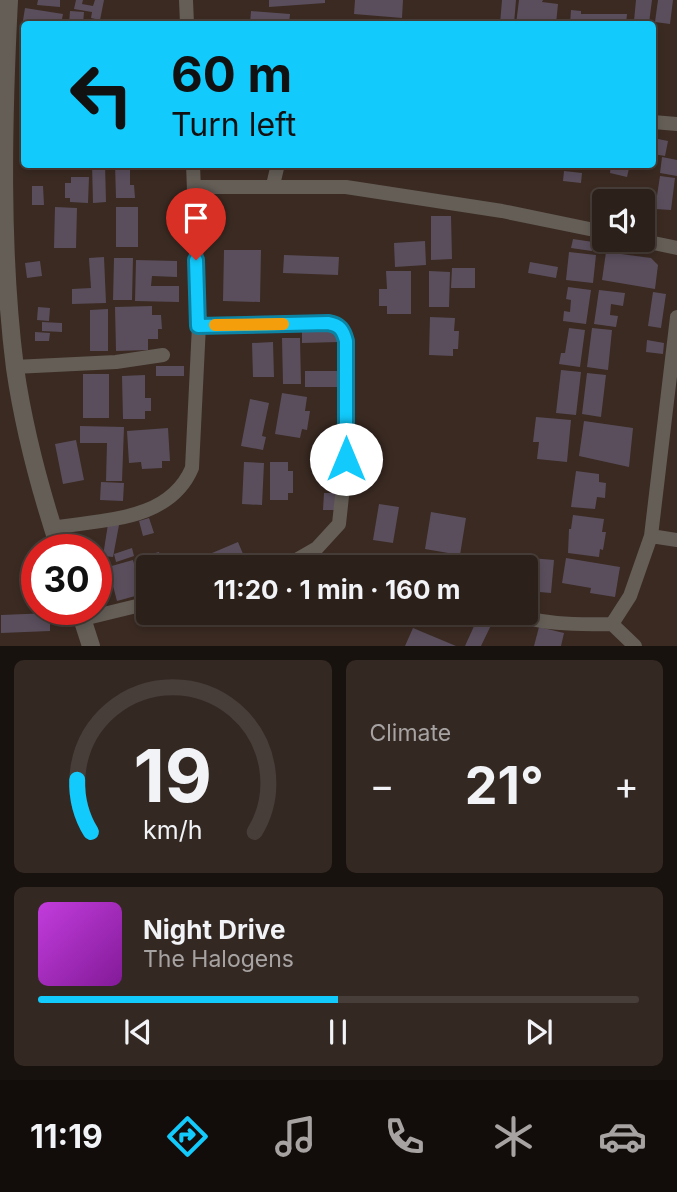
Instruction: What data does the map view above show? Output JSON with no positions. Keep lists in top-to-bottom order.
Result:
{
  "page": {
    "turn": ["60 m", "Turn left"],
    "limit": "30",
    "trip": "11:20 · 1 min · 160 m",
    "tile": "Climate",
    "heat": ["−", "21°", "+"],
    "song": ["Night Drive", "The Halogens"],
    "tabs": "11:19",
    "gauge": ["19", "km/h"]
  }
}
